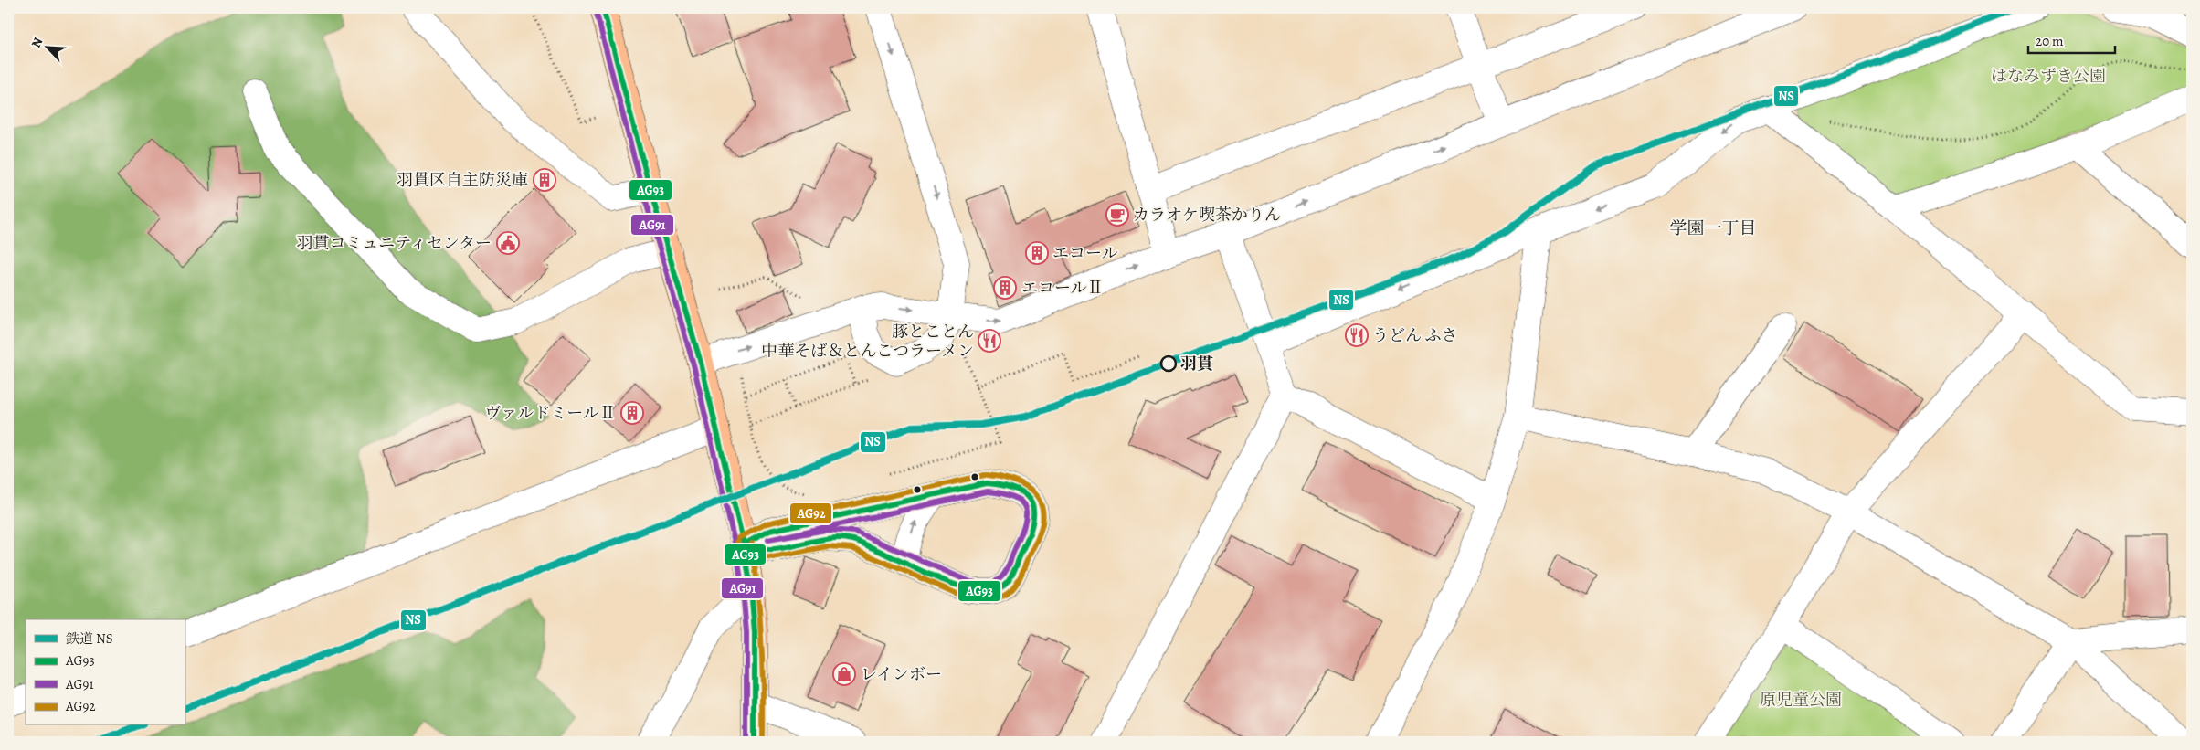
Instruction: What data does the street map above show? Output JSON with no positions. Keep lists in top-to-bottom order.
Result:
{
  "districts": ["学園一丁目"],
  "parks": ["はなみずき公園", "原児童公園"],
  "places": {
    "building": [
      "羽貫区自主防災庫",
      "エコール",
      "エコールⅡ",
      "ヴァルドミールⅡ"
    ],
    "cafe": ["カラオケ喫茶かりん"],
    "public building": ["羽貫コミュニティセンター"],
    "restaurant": ["うどん ふさ", "豚とことん 中華そば＆とんこつラーメン"],
    "other": ["羽貫"],
    "shop": ["レインボー"]
  },
  "lines": [
    "rail line NS",
    "transit line AG93",
    "transit line AG91",
    "transit line AG92"
  ],
  "legend": [
    "鉄道 NS",
    "AG93",
    "AG91",
    "AG92"
  ],
  "scale_bar": "20 m",
  "north": "top left"
}
